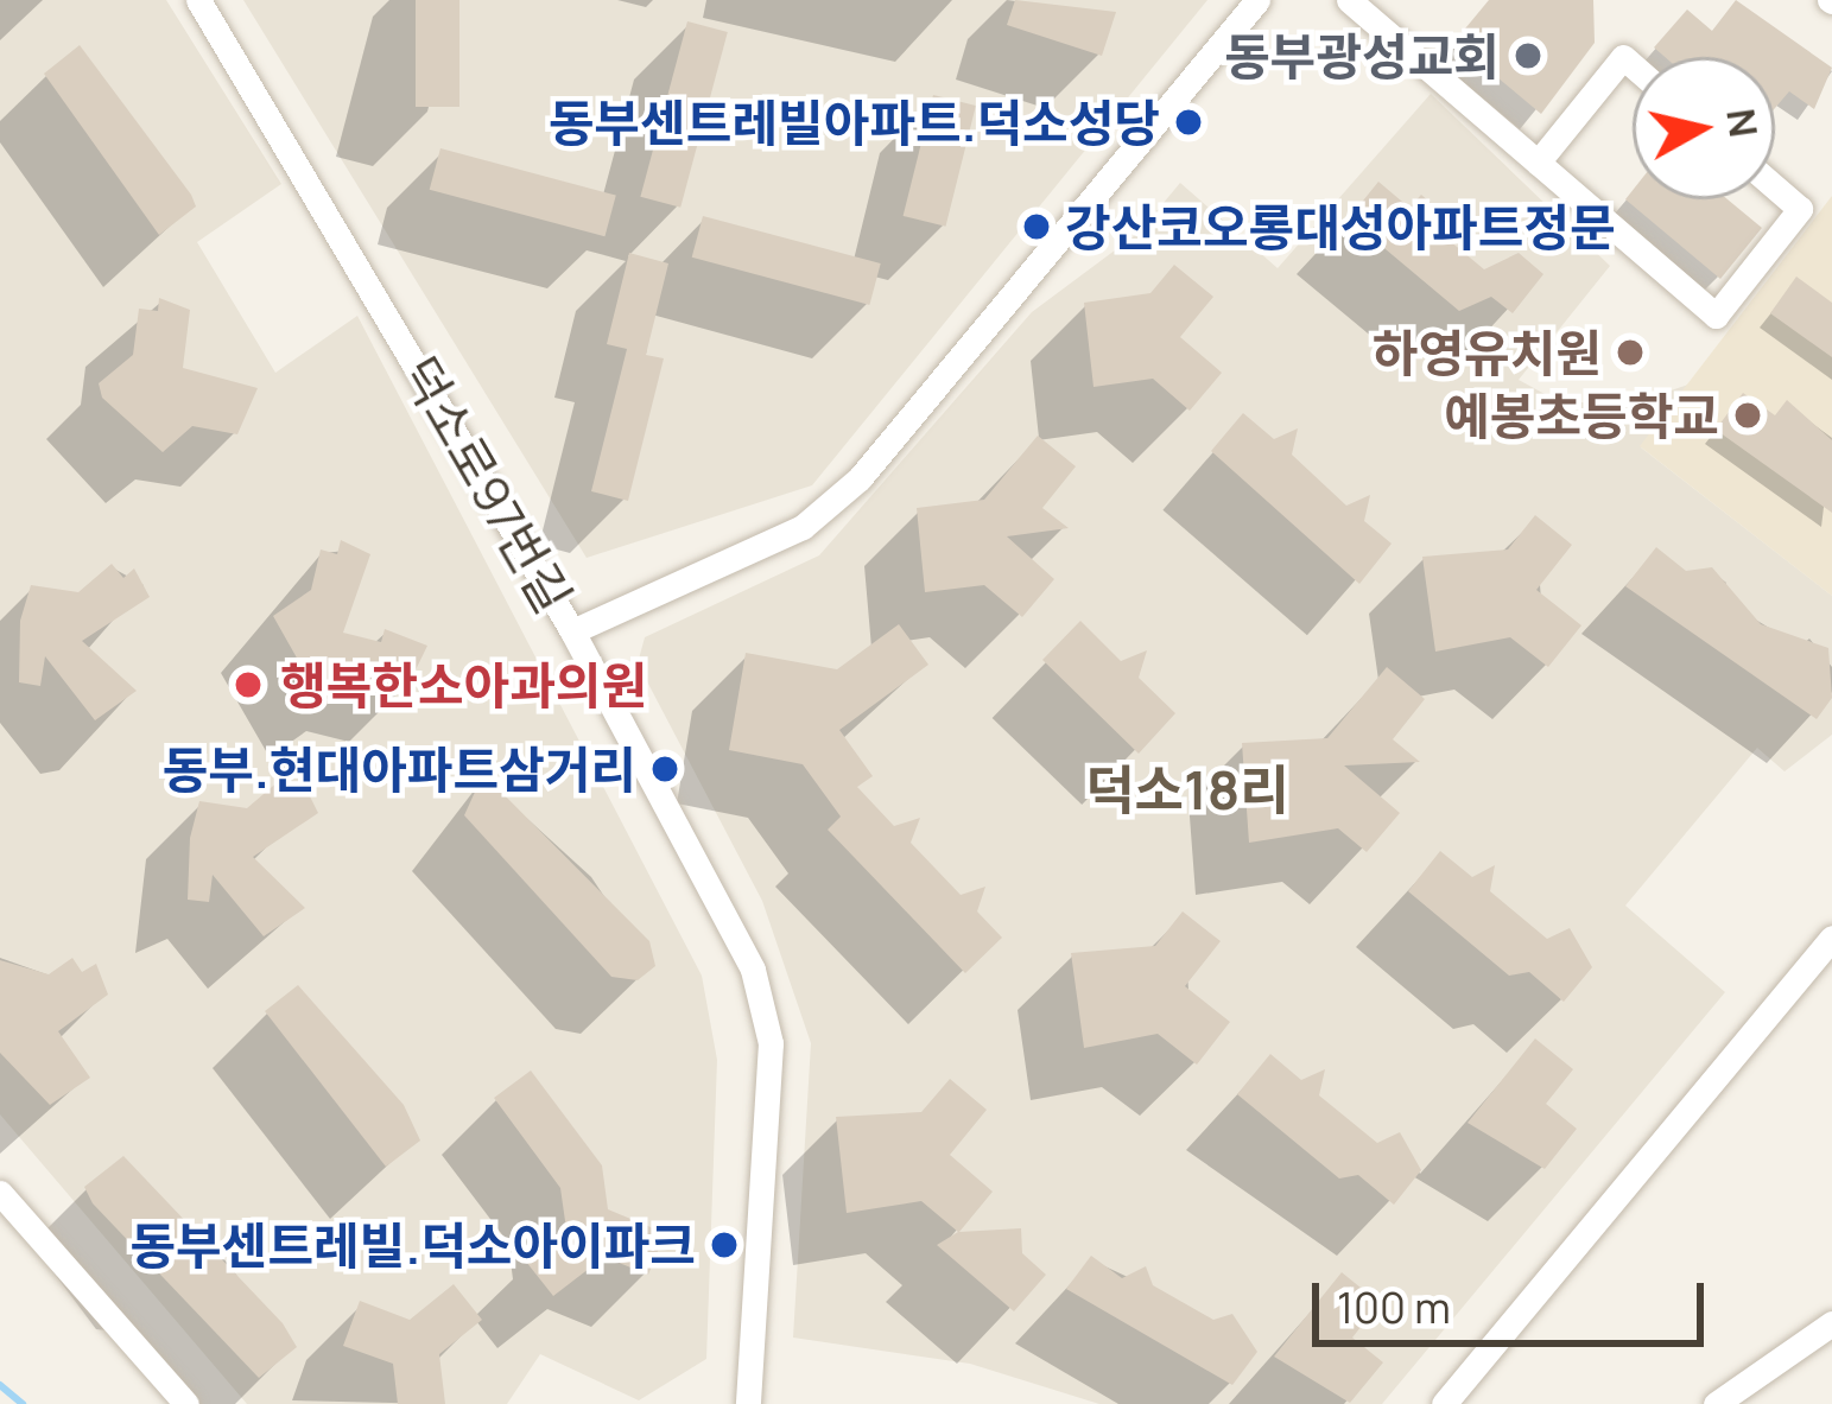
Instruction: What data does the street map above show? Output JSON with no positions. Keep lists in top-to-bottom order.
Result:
{
  "streets": {
    "street": ["덕소로97번길"]
  },
  "districts": ["덕소18리"],
  "places": [
    "동부광성교회",
    "동부센트레빌아파트.덕소성당",
    "강산코오롱대성아파트정문",
    "하영유치원",
    "예봉초등학교",
    "행복한소아과의원",
    "동부.현대아파트삼거리",
    "동부센트레빌.덕소아이파크"
  ],
  "scale_bar": "100 m",
  "north": "right"
}
